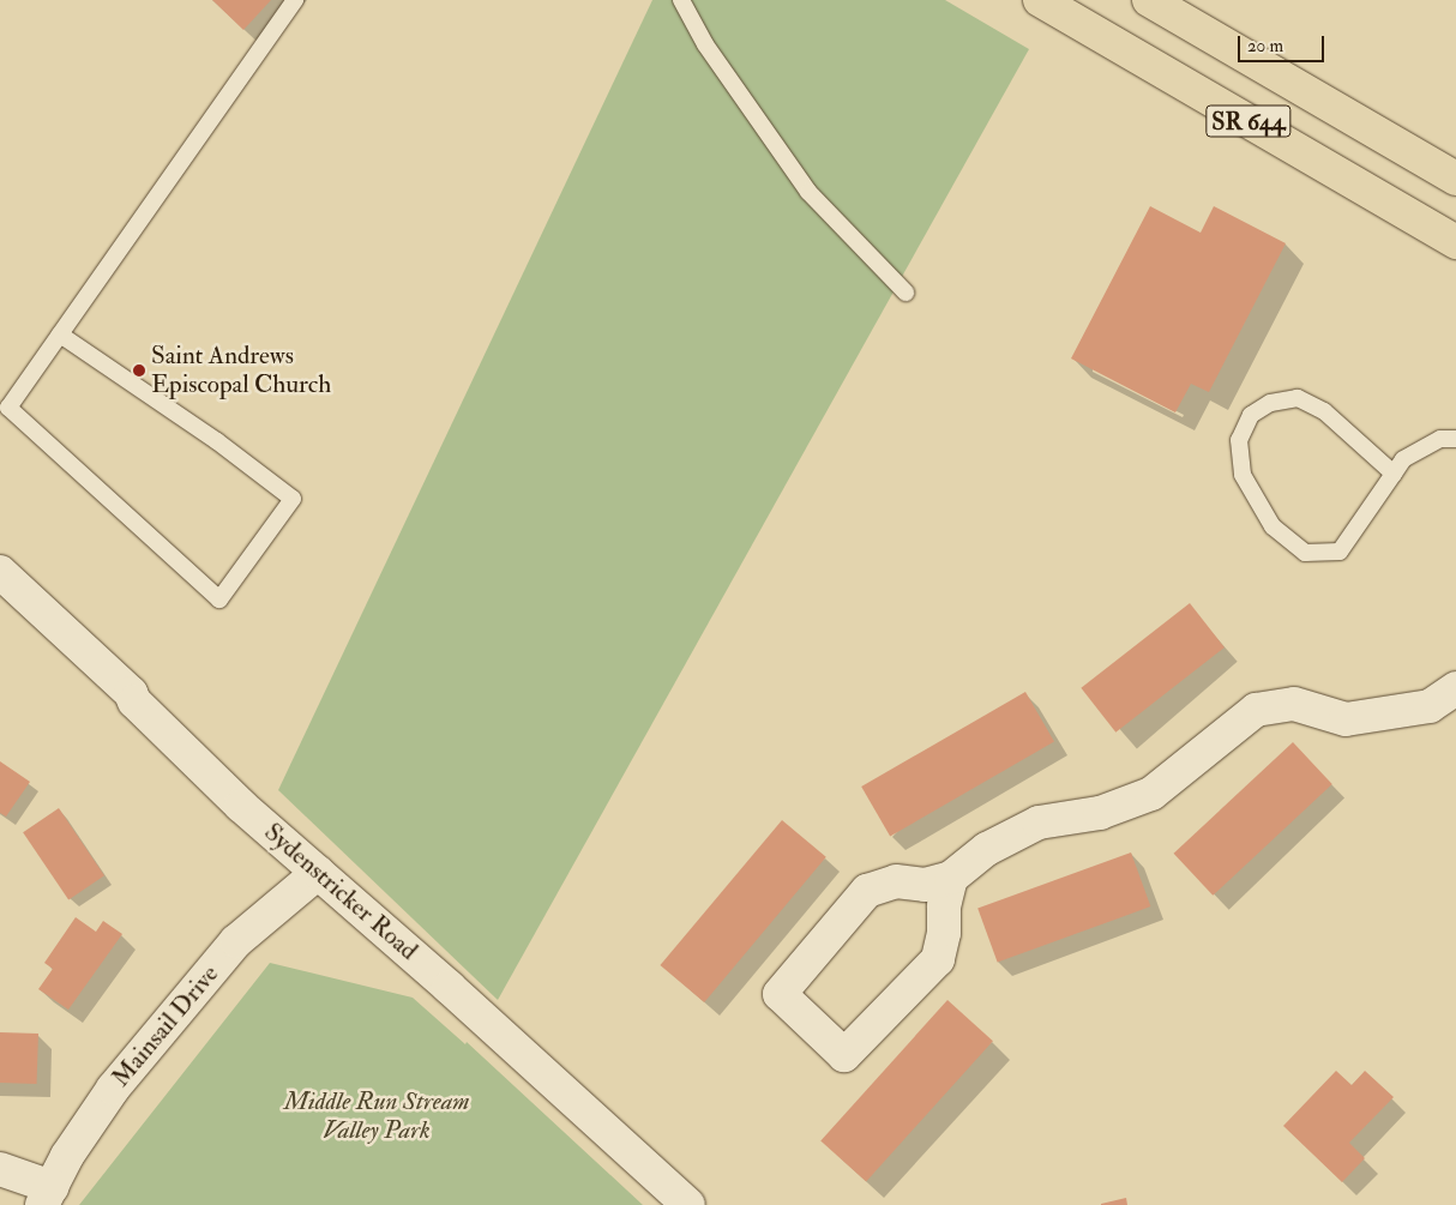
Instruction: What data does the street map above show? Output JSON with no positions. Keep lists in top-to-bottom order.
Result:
{
  "streets": {
    "main road": ["SR 644"],
    "street": ["Sydenstricker Road", "Mainsail Drive"]
  },
  "crossings": [
    ["Sydenstricker Road", "Mainsail Drive"]
  ],
  "parks": ["Middle Run Stream Valley Park"],
  "places": ["Saint Andrews Episcopal Church"],
  "scale_bar": "20 m"
}
